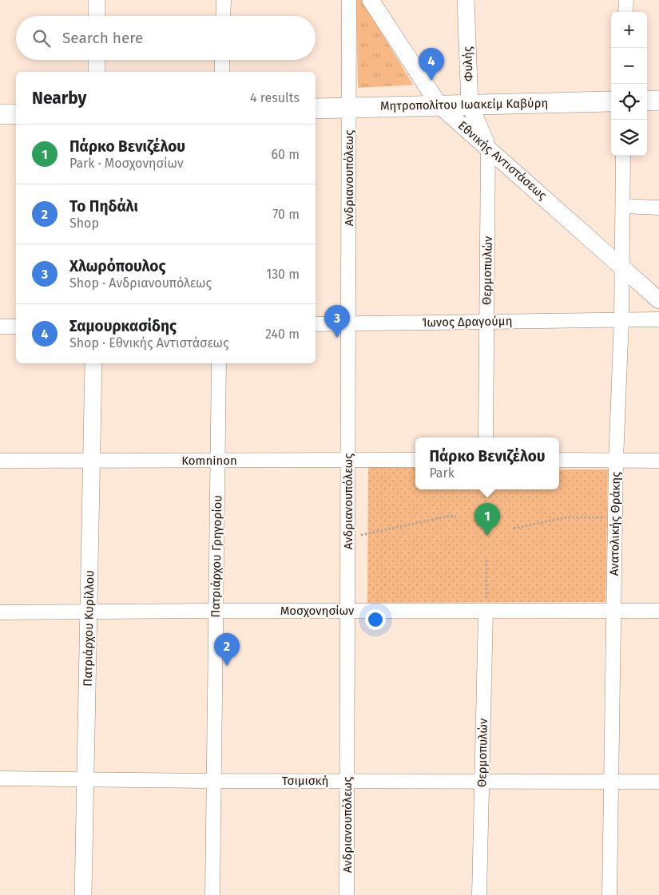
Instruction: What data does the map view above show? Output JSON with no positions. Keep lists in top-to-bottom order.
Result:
{
  "streets": {
    "main road": ["Μητροπολίτου Ιωακείμ Καβύρη"],
    "street": [
      "Φυλής",
      "Εθνικής Αντιστάσεως",
      "Ανδριανουπόλεως",
      "Θερμοπυλών",
      "Ίωνος Δραγούμη",
      "Komninon",
      "Ανατολικής Θράκης",
      "Πατριάρχου Γρηγορίου",
      "Μοσχονησίων",
      "Πατριάρχου Κυρίλλου",
      "Τσιμισκή"
    ]
  },
  "crossings": [
    ["Φυλής", "Μητροπολίτου Ιωακείμ Καβύρη"],
    ["Φυλής", "Εθνικής Αντιστάσεως"],
    ["Φυλής", "Θερμοπυλών"],
    ["Μητροπολίτου Ιωακείμ Καβύρη", "Εθνικής Αντιστάσεως"],
    ["Μητροπολίτου Ιωακείμ Καβύρη", "Ανδριανουπόλεως"],
    ["Εθνικής Αντιστάσεως", "Θερμοπυλών"],
    ["Εθνικής Αντιστάσεως", "Ανατολικής Θράκης"],
    ["Ανδριανουπόλεως", "Ίωνος Δραγούμη"],
    ["Ανδριανουπόλεως", "Komninon"],
    ["Ανδριανουπόλεως", "Μοσχονησίων"],
    ["Ανδριανουπόλεως", "Τσιμισκή"],
    ["Θερμοπυλών", "Ίωνος Δραγούμη"],
    ["Θερμοπυλών", "Μοσχονησίων"],
    ["Θερμοπυλών", "Τσιμισκή"],
    ["Ίωνος Δραγούμη", "Ανατολικής Θράκης"],
    ["Komninon", "Πατριάρχου Γρηγορίου"],
    ["Komninon", "Πατριάρχου Κυρίλλου"],
    ["Ανατολικής Θράκης", "Μοσχονησίων"],
    ["Ανατολικής Θράκης", "Τσιμισκή"],
    ["Πατριάρχου Γρηγορίου", "Μοσχονησίων"],
    ["Πατριάρχου Γρηγορίου", "Τσιμισκή"],
    ["Μοσχονησίων", "Πατριάρχου Κυρίλλου"],
    ["Πατριάρχου Κυρίλλου", "Τσιμισκή"]
  ],
  "page": {
    "map_buttons": ["+", "−"],
    "search": "Search here",
    "pins": [
      "4",
      "3",
      "1",
      "2"
    ],
    "heading": ["Nearby", "4 results"],
    "list": [
      {
        "mark": "1",
        "name": "Πάρκο Βενιζέλου",
        "note": "Park · Μοσχονησίων",
        "value": "60 m"
      },
      {
        "mark": "2",
        "name": "Το Πηδάλι",
        "note": "Shop",
        "value": "70 m"
      },
      {
        "mark": "3",
        "name": "Χλωρόπουλος",
        "note": "Shop · Ανδριανουπόλεως",
        "value": "130 m"
      },
      {
        "mark": "4",
        "name": "Σαμουρκασίδης",
        "note": "Shop · Εθνικής Αντιστάσεως",
        "value": "240 m"
      }
    ],
    "popup": ["Πάρκο Βενιζέλου", "Park"]
  }
}
